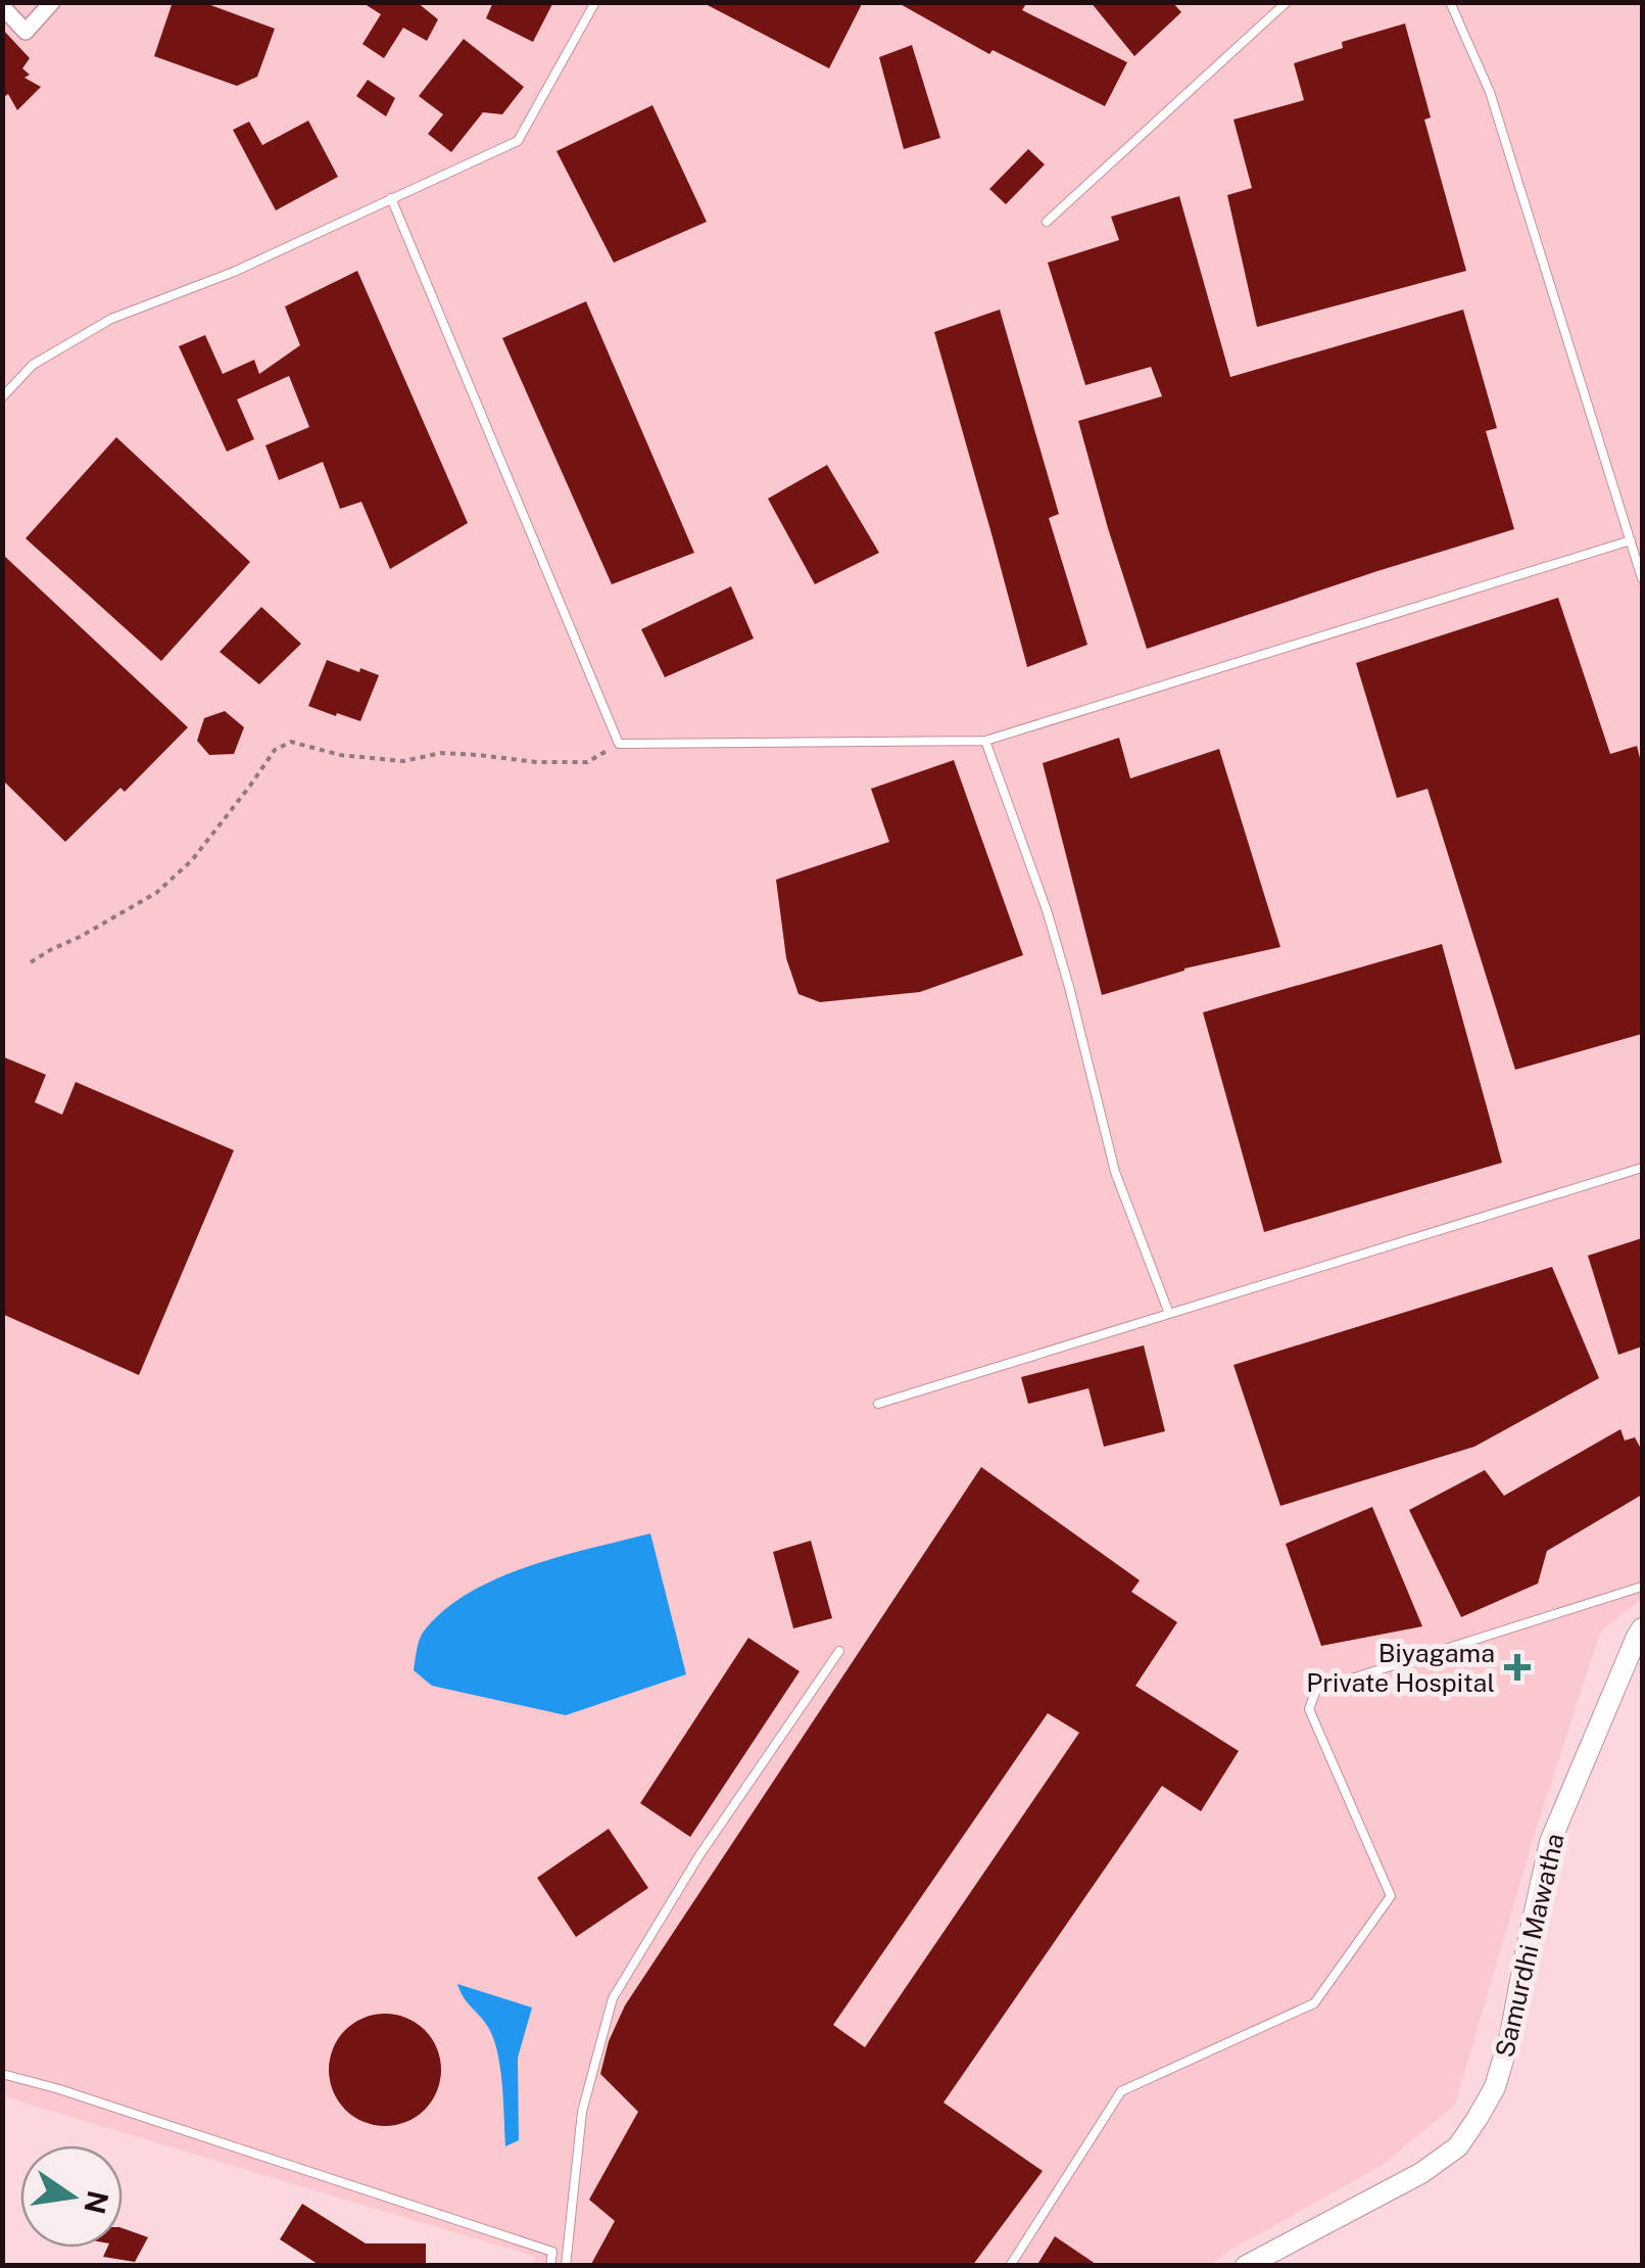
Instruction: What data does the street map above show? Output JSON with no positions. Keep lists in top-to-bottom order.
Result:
{
  "streets": {
    "main road": ["Samurdhi Mawatha"]
  },
  "places": {
    "health": ["Biyagama Private Hospital"]
  },
  "north": "right"
}
